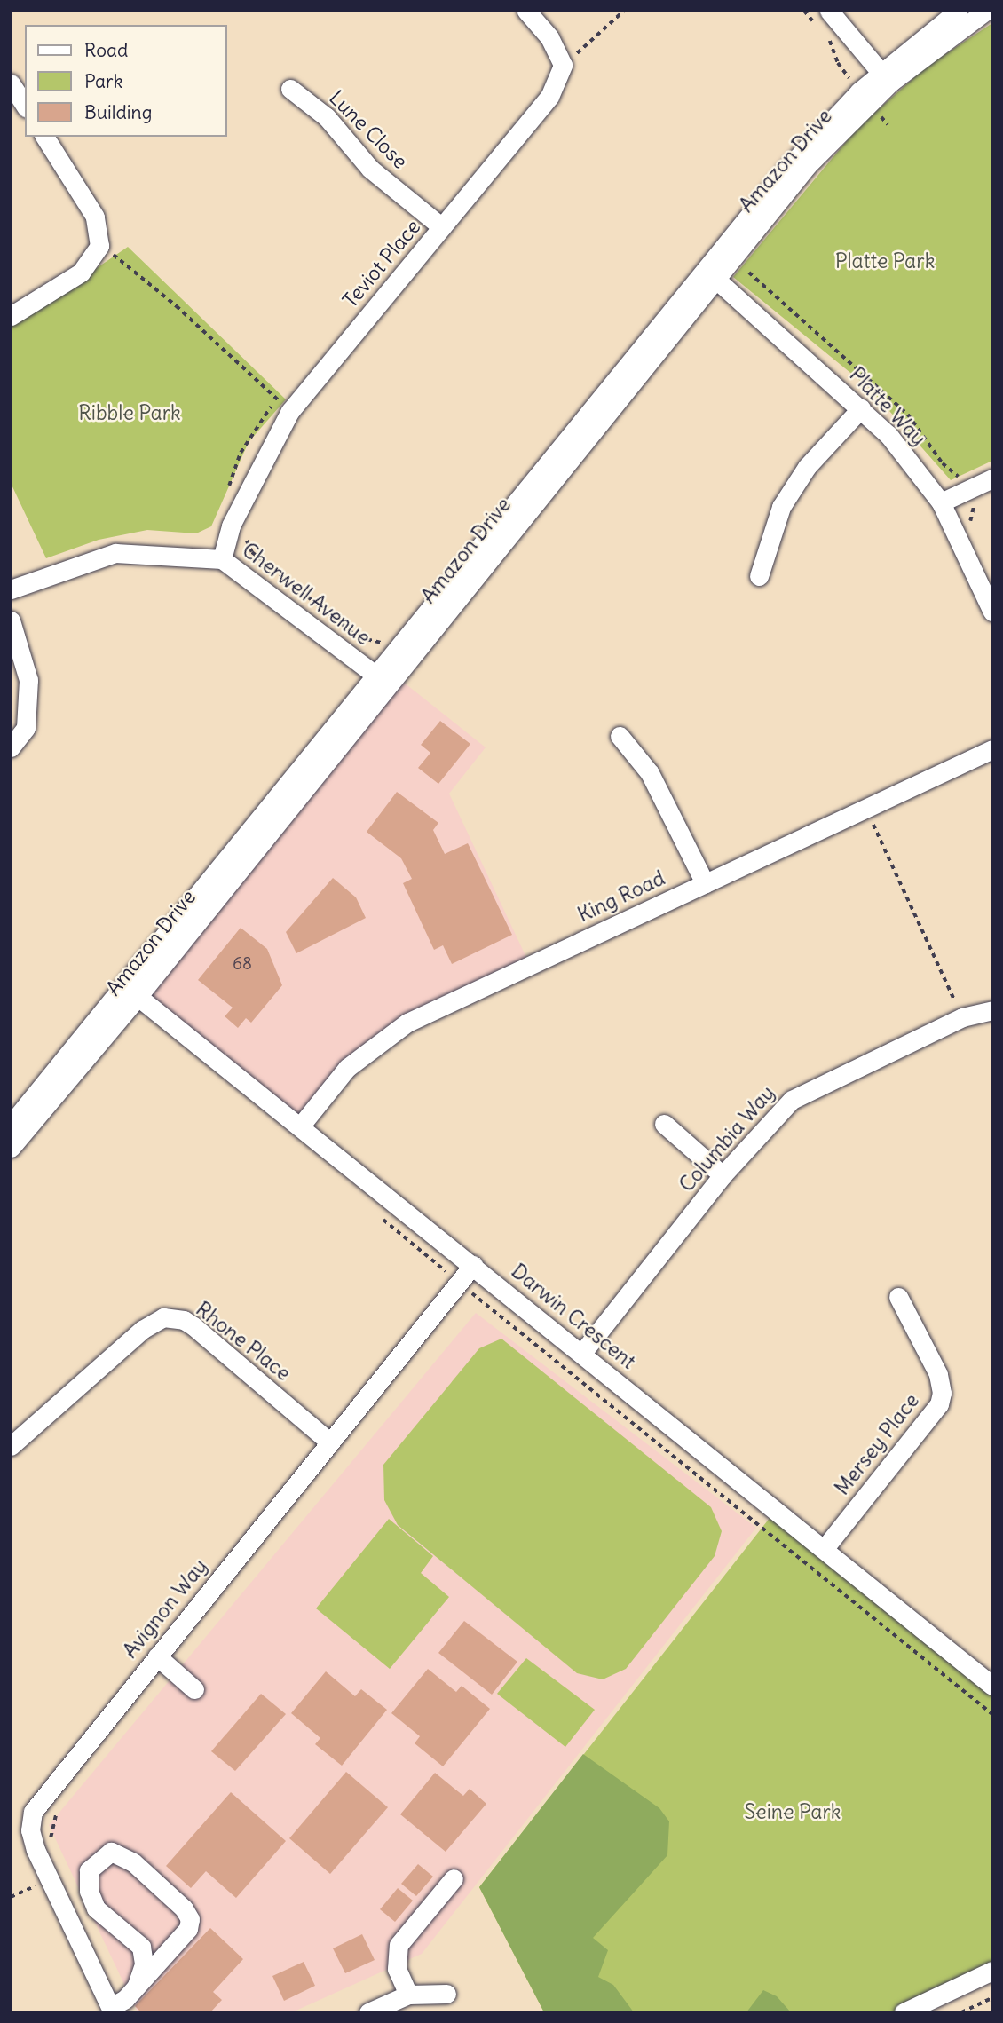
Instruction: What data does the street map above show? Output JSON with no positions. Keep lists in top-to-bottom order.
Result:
{
  "streets": {
    "street": [
      "Lune Close",
      "Amazon Drive",
      "Teviot Place",
      "Platte Way",
      "Cherwell Avenue",
      "King Road",
      "Columbia Way",
      "Darwin Crescent",
      "Rhone Place",
      "Mersey Place",
      "Avignon Way"
    ]
  },
  "crossings": [
    ["Lune Close", "Teviot Place"],
    ["Amazon Drive", "Platte Way"],
    ["Amazon Drive", "Cherwell Avenue"],
    ["Amazon Drive", "Darwin Crescent"],
    ["Teviot Place", "Cherwell Avenue"],
    ["King Road", "Darwin Crescent"],
    ["Columbia Way", "Darwin Crescent"],
    ["Darwin Crescent", "Mersey Place"],
    ["Darwin Crescent", "Avignon Way"],
    ["Rhone Place", "Avignon Way"]
  ],
  "parks": ["Platte Park", "Ribble Park", "Seine Park"],
  "house_numbers": ["68"],
  "legend": ["Road", "Park", "Building"]
}
